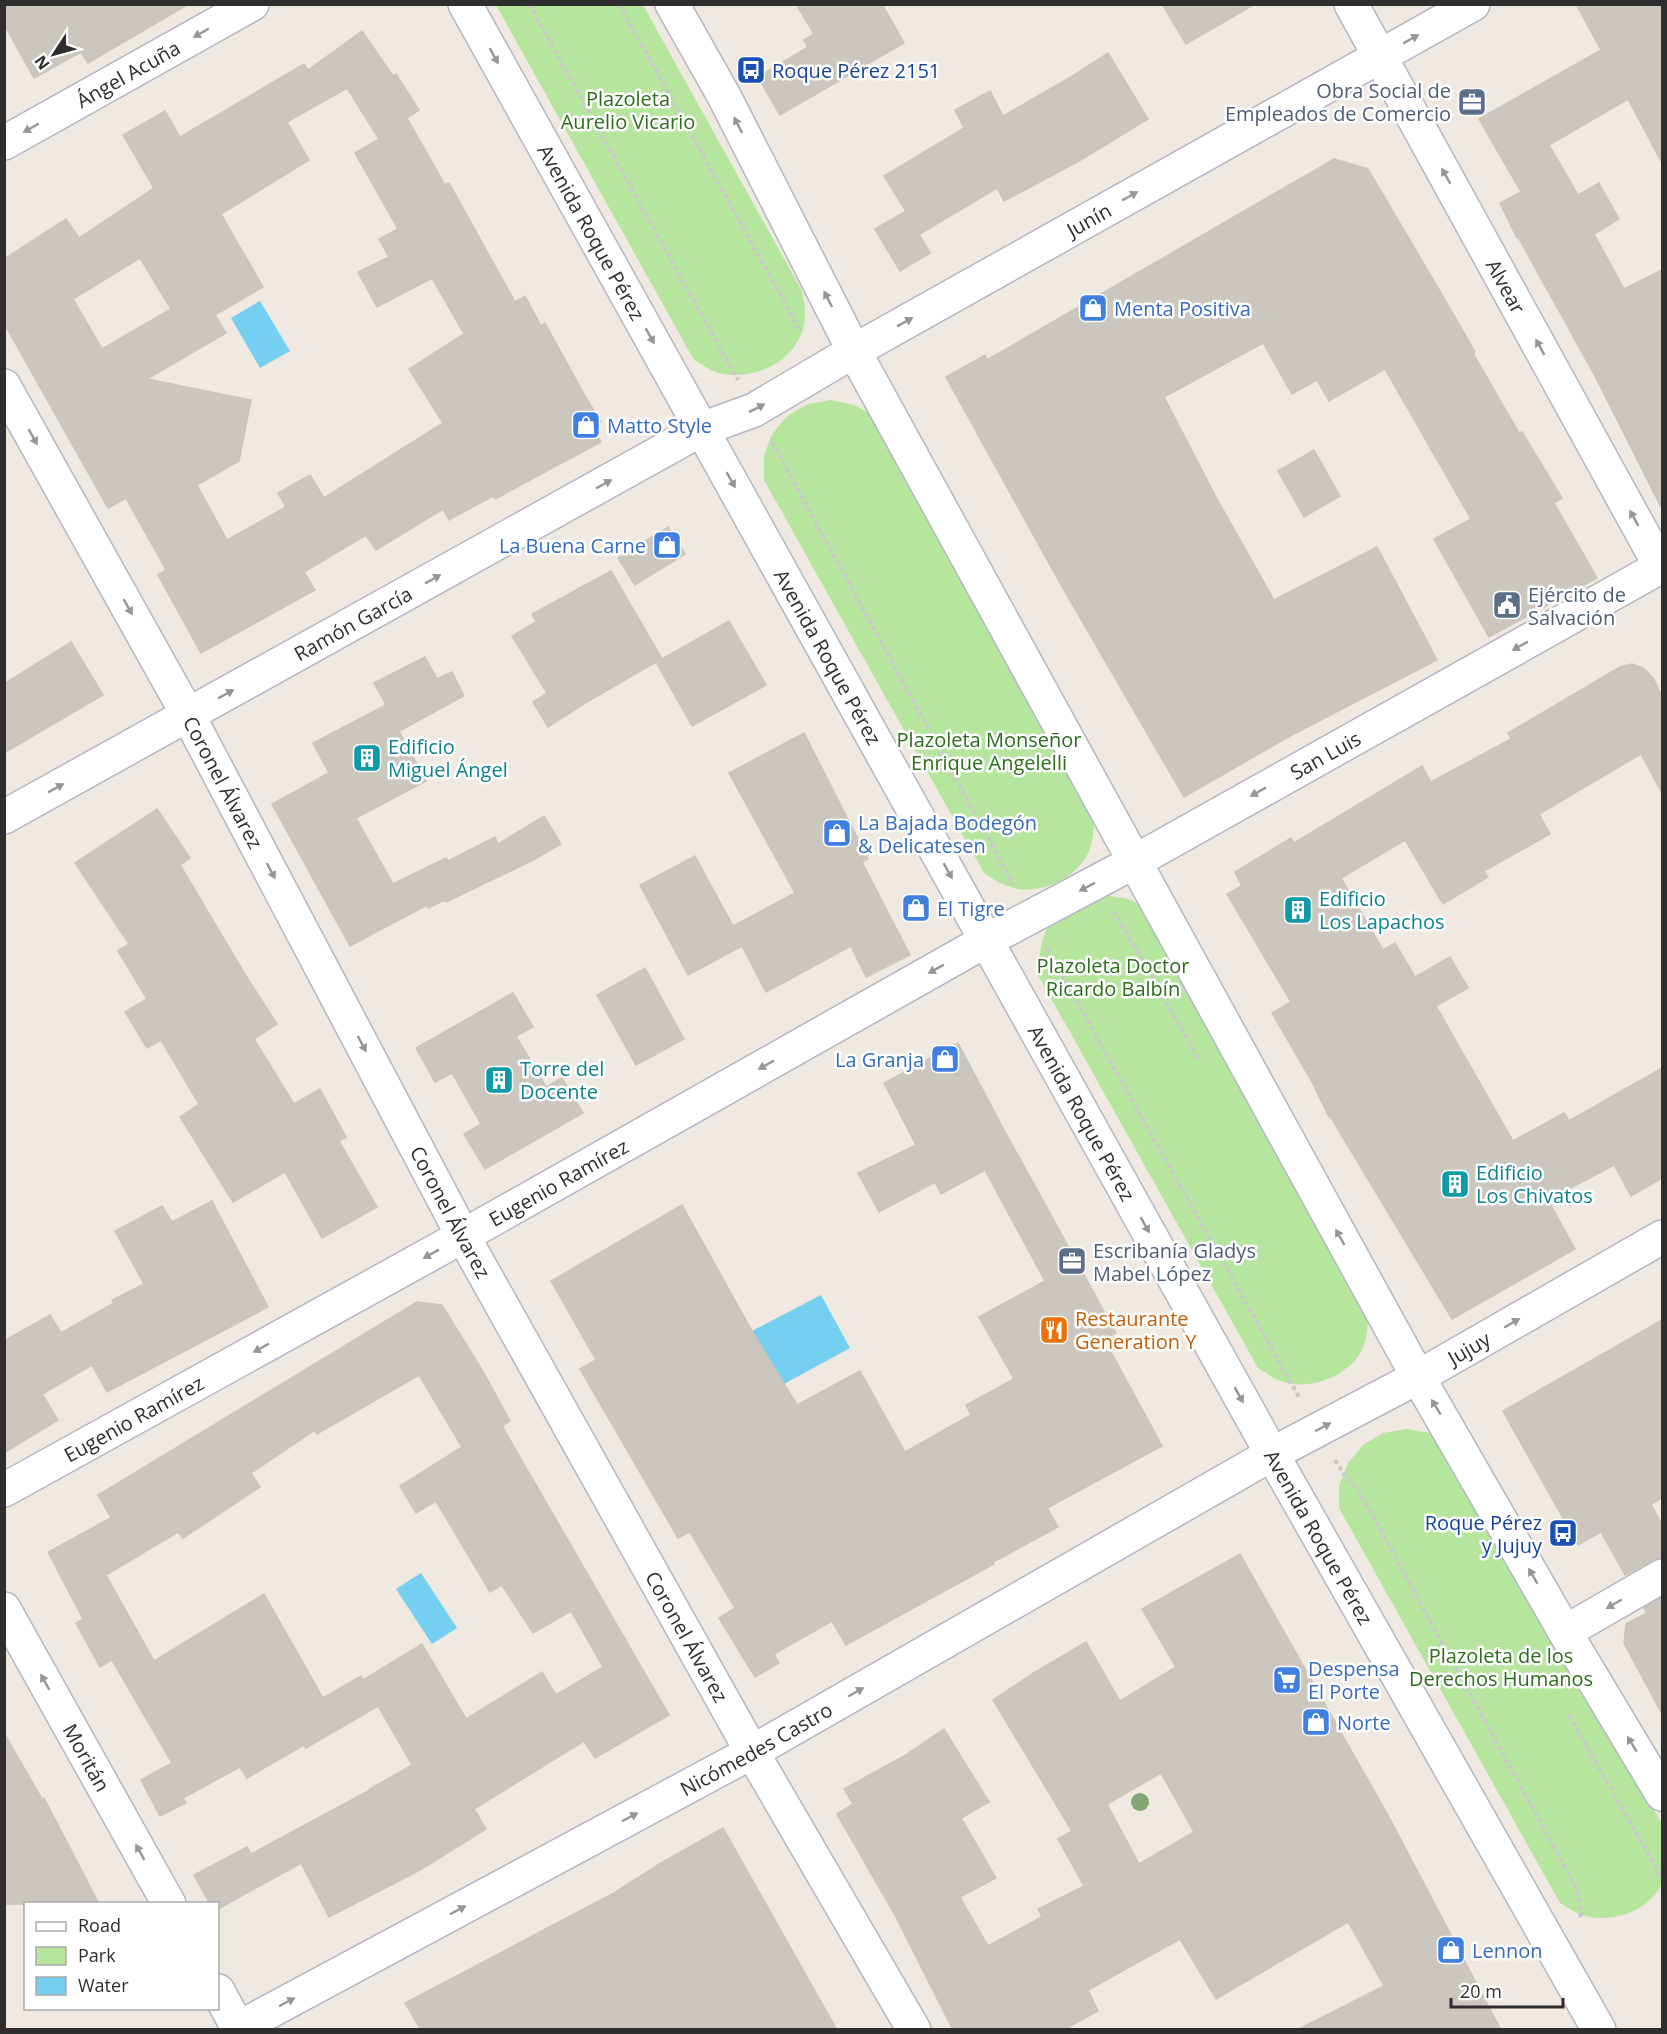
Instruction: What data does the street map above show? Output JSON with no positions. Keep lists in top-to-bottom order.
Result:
{
  "streets": {
    "street": [
      "Ángel Acuña",
      "Junín",
      "Avenida Roque Pérez",
      "Alvear",
      "Ramón García",
      "San Luis",
      "Coronel Álvarez",
      "Eugenio Ramírez",
      "Jujuy",
      "Nicómedes Castro",
      "Moritán"
    ]
  },
  "crossings": [
    ["Junín", "Avenida Roque Pérez"],
    ["Junín", "Alvear"],
    ["Junín", "Ramón García"],
    ["Avenida Roque Pérez", "Ramón García"],
    ["Avenida Roque Pérez", "San Luis"],
    ["Avenida Roque Pérez", "Eugenio Ramírez"],
    ["Avenida Roque Pérez", "Jujuy"],
    ["Avenida Roque Pérez", "Nicómedes Castro"],
    ["Alvear", "San Luis"],
    ["Ramón García", "Coronel Álvarez"],
    ["San Luis", "Eugenio Ramírez"],
    ["Coronel Álvarez", "Eugenio Ramírez"],
    ["Coronel Álvarez", "Nicómedes Castro"],
    ["Jujuy", "Nicómedes Castro"]
  ],
  "one_way": [
    "Ángel Acuña",
    "Junín",
    "Alvear",
    "Ramón García",
    "San Luis",
    "Coronel Álvarez",
    "Eugenio Ramírez",
    "Jujuy",
    "Nicómedes Castro",
    "Moritán"
  ],
  "parks": [
    "Plazoleta Aurelio Vicario",
    "Plazoleta Monseñor Enrique Angelelli",
    "Plazoleta Doctor Ricardo Balbín",
    "Plazoleta de los Derechos Humanos"
  ],
  "places": {
    "bus stop": ["Roque Pérez 2151", "Roque Pérez y Jujuy"],
    "office": ["Obra Social de Empleados de Comercio", "Escribanía Gladys Mabel López"],
    "shop": [
      "Menta Positiva",
      "Matto Style",
      "La Buena Carne",
      "La Bajada Bodegón & Delicatesen",
      "El Tigre",
      "La Granja",
      "Norte",
      "Lennon"
    ],
    "public building": ["Ejército de Salvación"],
    "building": [
      "Edificio Miguel Ángel",
      "Edificio Los Lapachos",
      "Torre del Docente",
      "Edificio Los Chivatos"
    ],
    "restaurant": ["Restaurante Generation Y"],
    "supermarket": ["Despensa El Porte"]
  },
  "legend": ["Road", "Park", "Water"],
  "scale_bar": "20 m",
  "north": "bottom left"
}
